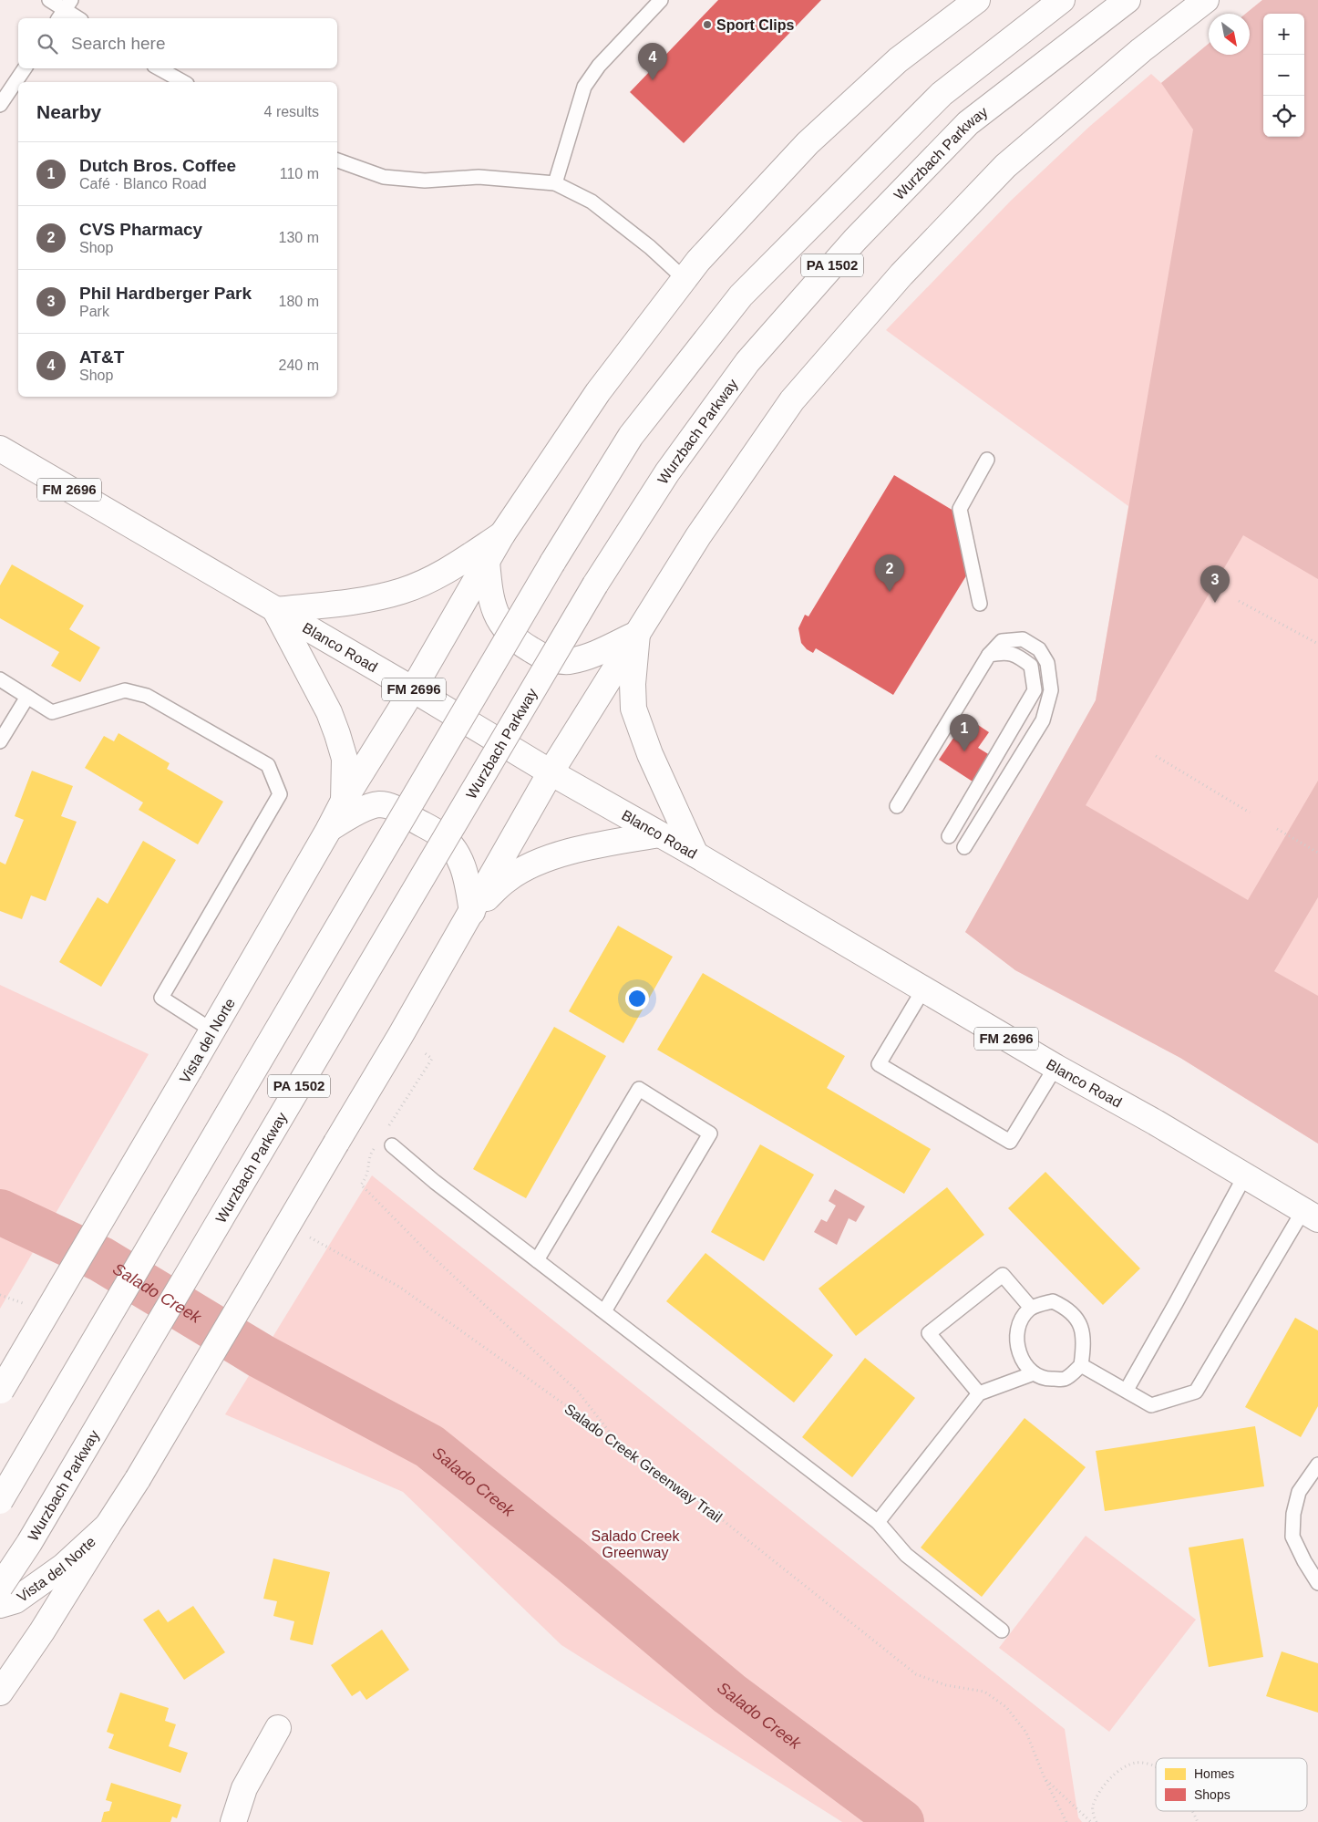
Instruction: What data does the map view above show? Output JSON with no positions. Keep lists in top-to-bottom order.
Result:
{
  "streets": {
    "main road": [
      "Wurzbach Parkway",
      "PA 1502",
      "FM 2696",
      "Blanco Road",
      "Vista del Norte"
    ],
    "path": ["Salado Creek Greenway Trail"]
  },
  "crossings": [
    ["Blanco Road", "Vista del Norte"]
  ],
  "water": ["Salado Creek"],
  "parks": ["Salado Creek Greenway"],
  "places": ["Sport Clips"],
  "legend": ["Homes", "Shops"],
  "north": "bottom right",
  "page": {
    "map_buttons": ["+", "−"],
    "search": "Search here",
    "pins": [
      "4",
      "2",
      "3",
      "1"
    ],
    "heading": ["Nearby", "4 results"],
    "list": [
      {
        "mark": "1",
        "name": "Dutch Bros. Coffee",
        "note": "Café · Blanco Road",
        "value": "110 m"
      },
      {
        "mark": "2",
        "name": "CVS Pharmacy",
        "note": "Shop",
        "value": "130 m"
      },
      {
        "mark": "3",
        "name": "Phil Hardberger Park",
        "note": "Park",
        "value": "180 m"
      },
      {
        "mark": "4",
        "name": "AT&T",
        "note": "Shop",
        "value": "240 m"
      }
    ]
  }
}
